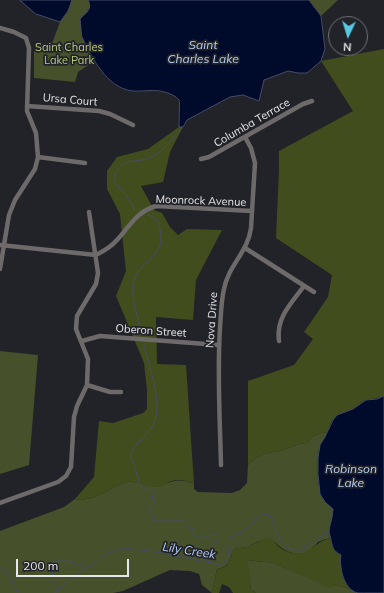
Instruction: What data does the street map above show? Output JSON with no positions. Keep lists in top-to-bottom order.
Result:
{
  "streets": {
    "street": [
      "Ursa Court",
      "Columba Terrace",
      "Moonrock Avenue",
      "Nova Drive",
      "Oberon Street"
    ]
  },
  "crossings": [
    ["Columba Terrace", "Nova Drive"],
    ["Moonrock Avenue", "Nova Drive"],
    ["Nova Drive", "Oberon Street"]
  ],
  "water": ["Saint Charles Lake", "Robinson Lake", "Lily Creek"],
  "parks": ["Saint Charles Lake Park"],
  "scale_bar": "200 m",
  "north": "bottom"
}
